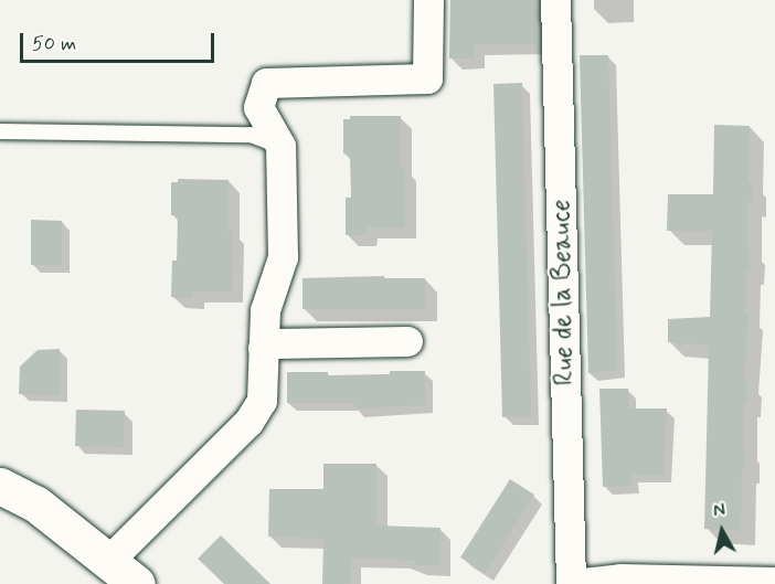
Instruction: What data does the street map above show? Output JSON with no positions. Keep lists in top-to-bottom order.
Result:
{
  "streets": {
    "street": ["Rue de la Beauce"]
  },
  "scale_bar": "50 m",
  "north": "top"
}
